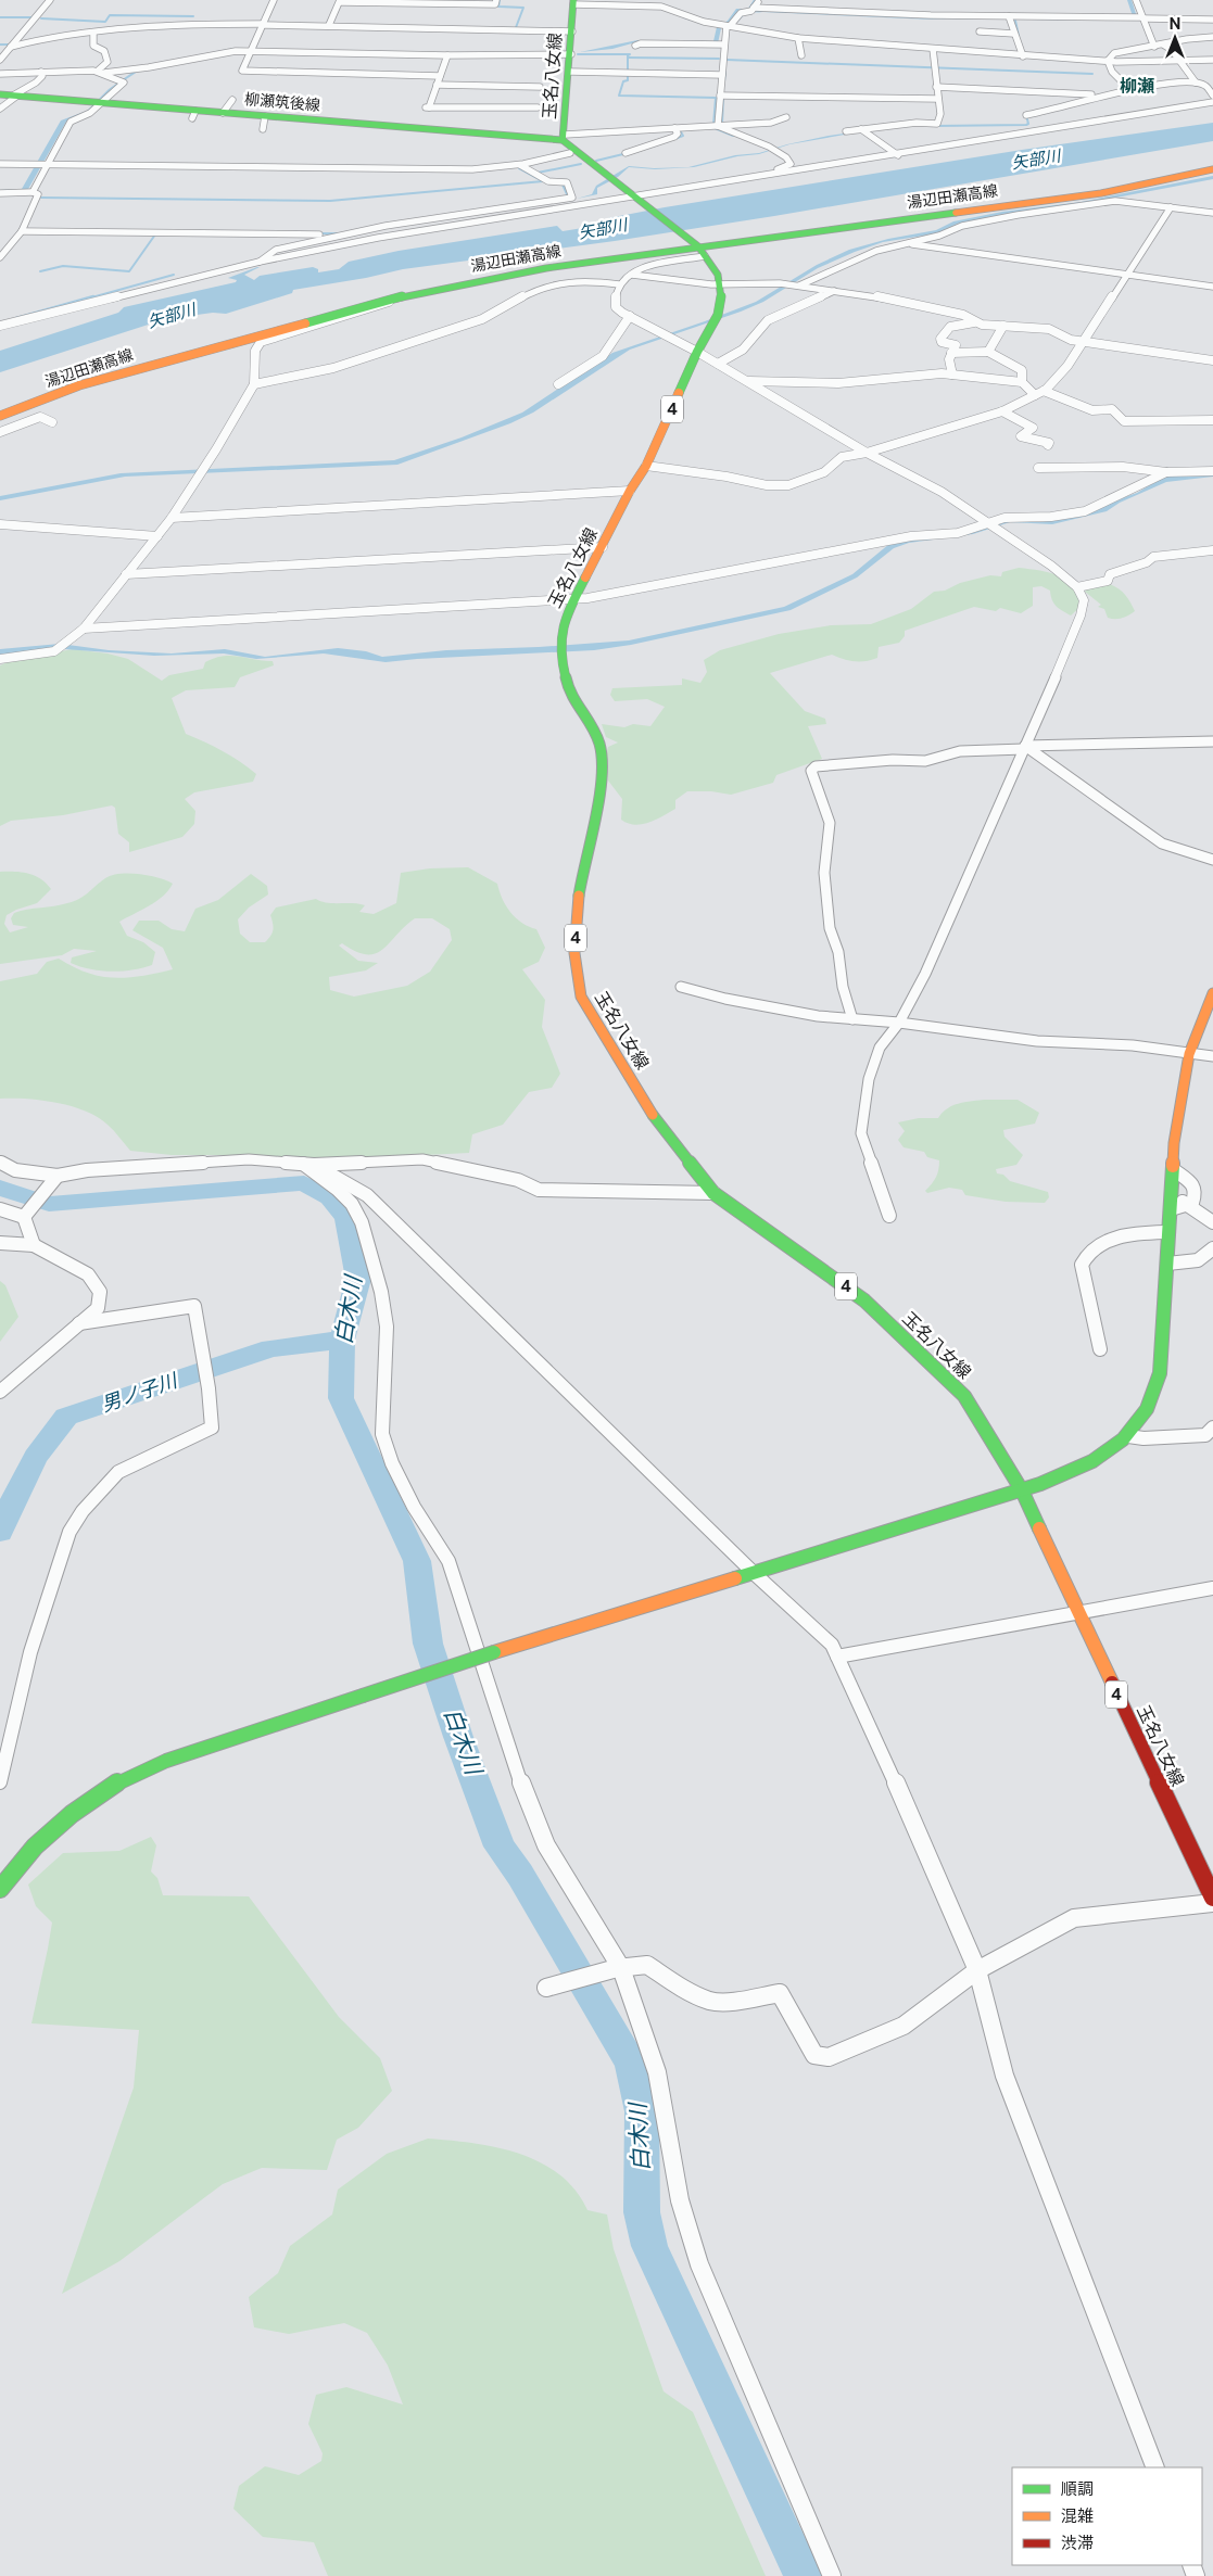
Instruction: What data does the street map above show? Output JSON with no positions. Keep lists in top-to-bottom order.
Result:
{
  "streets": {
    "main road": [
      "玉名八女線",
      "柳瀬筑後線",
      "湯辺田瀬高線",
      "4"
    ]
  },
  "crossings": [
    ["玉名八女線", "柳瀬筑後線"],
    ["玉名八女線", "湯辺田瀬高線"]
  ],
  "districts": ["柳瀬"],
  "water": ["矢部川", "白木川", "男ノ子川"],
  "legend": ["順調", "混雑", "渋滞"],
  "north": "top"
}
